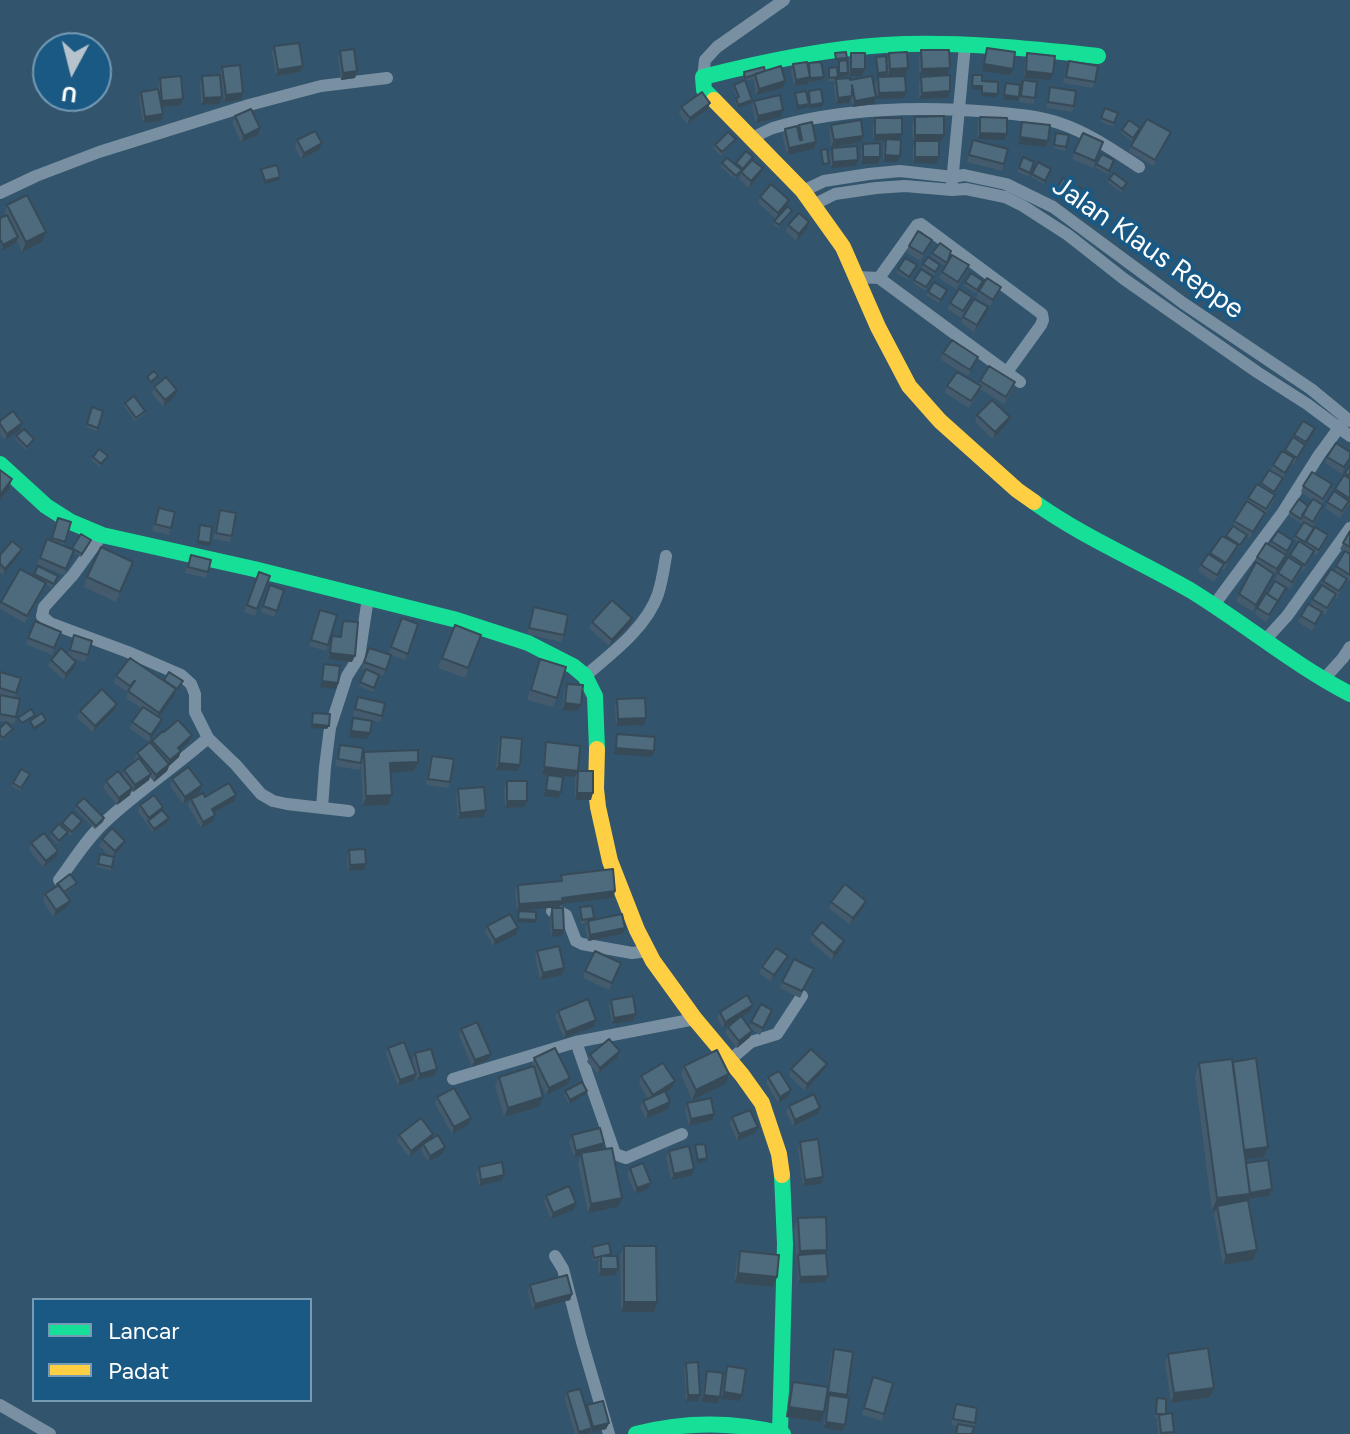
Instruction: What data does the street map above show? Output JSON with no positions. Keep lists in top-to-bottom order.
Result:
{
  "streets": {
    "street": ["Jalan Klaus Reppe"]
  },
  "legend": ["Lancar", "Padat"],
  "north": "bottom"
}
